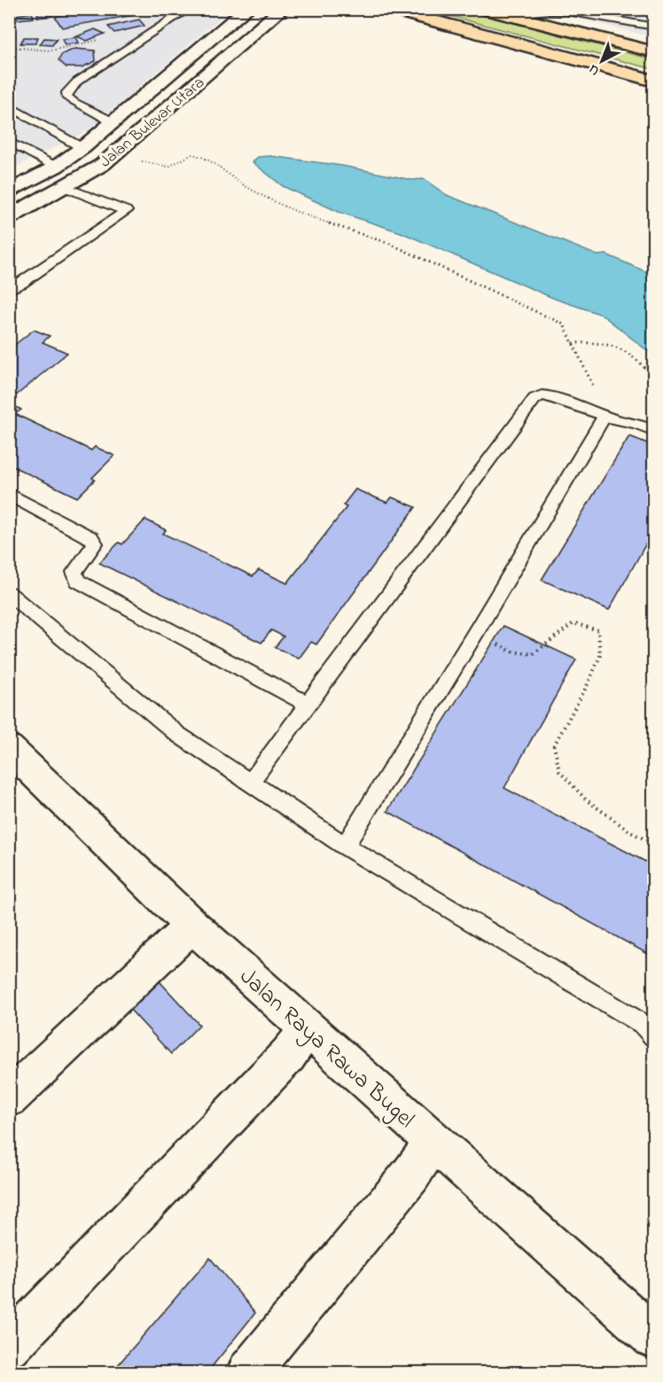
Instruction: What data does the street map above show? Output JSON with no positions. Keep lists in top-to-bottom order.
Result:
{
  "streets": {
    "street": ["Jalan Bulevar Utara", "Jalan Raya Rawa Bugel"]
  },
  "north": "bottom left"
}
